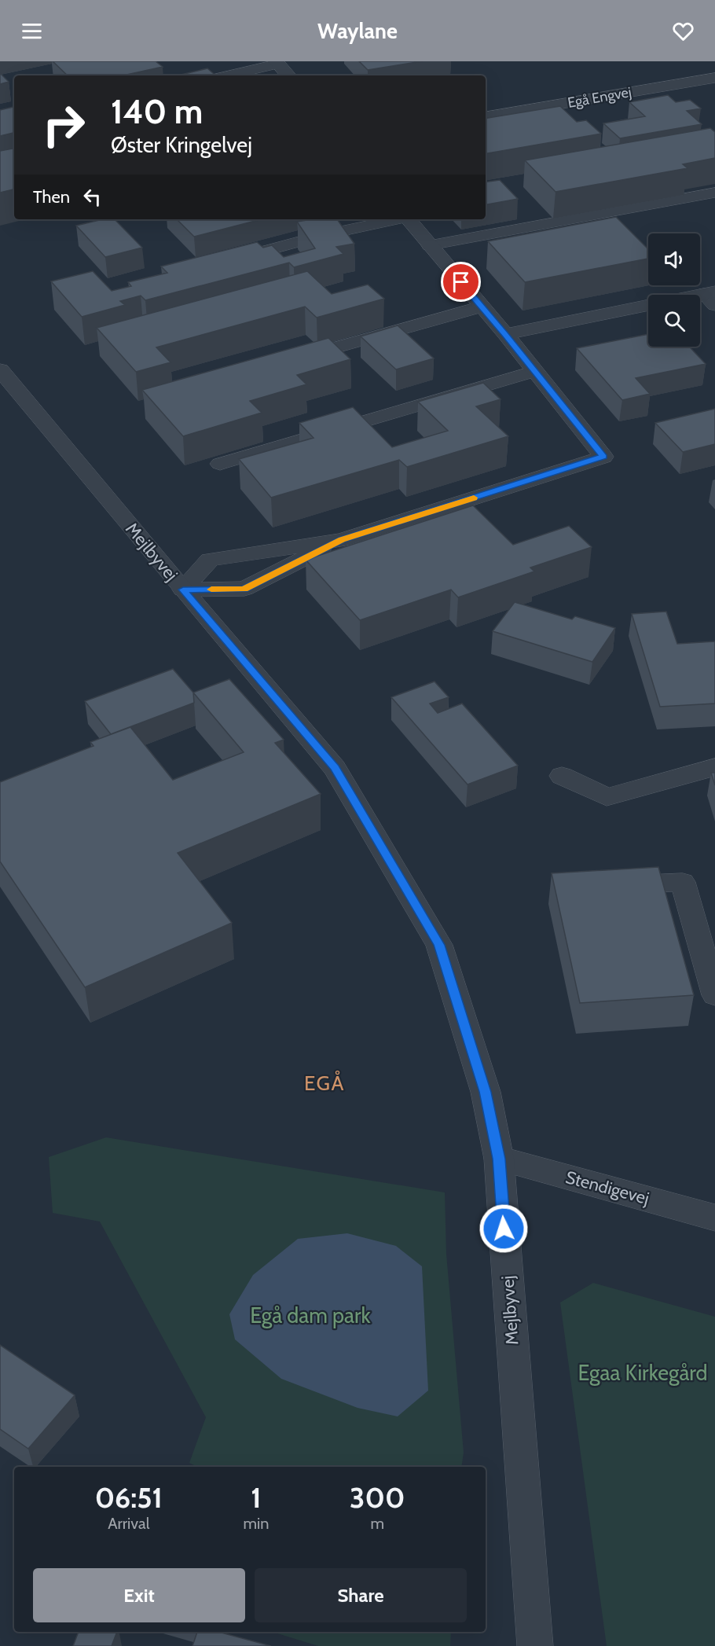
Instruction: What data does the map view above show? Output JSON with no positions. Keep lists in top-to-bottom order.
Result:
{
  "streets": {
    "street": ["Egå Engvej", "Mejlbyvej", "Stendigevej"]
  },
  "crossings": [
    ["Mejlbyvej", "Stendigevej"]
  ],
  "districts": ["EGÅ"],
  "parks": ["Egå dam park", "Egaa Kirkegård"],
  "page": {
    "header": "Waylane",
    "turn": ["140 m", "Øster Kringelvej"],
    "then": "Then",
    "eta": [
      "06:51",
      "Arrival",
      "1",
      "min",
      "300",
      "m"
    ],
    "buttons": ["Exit", "Share"]
  }
}
